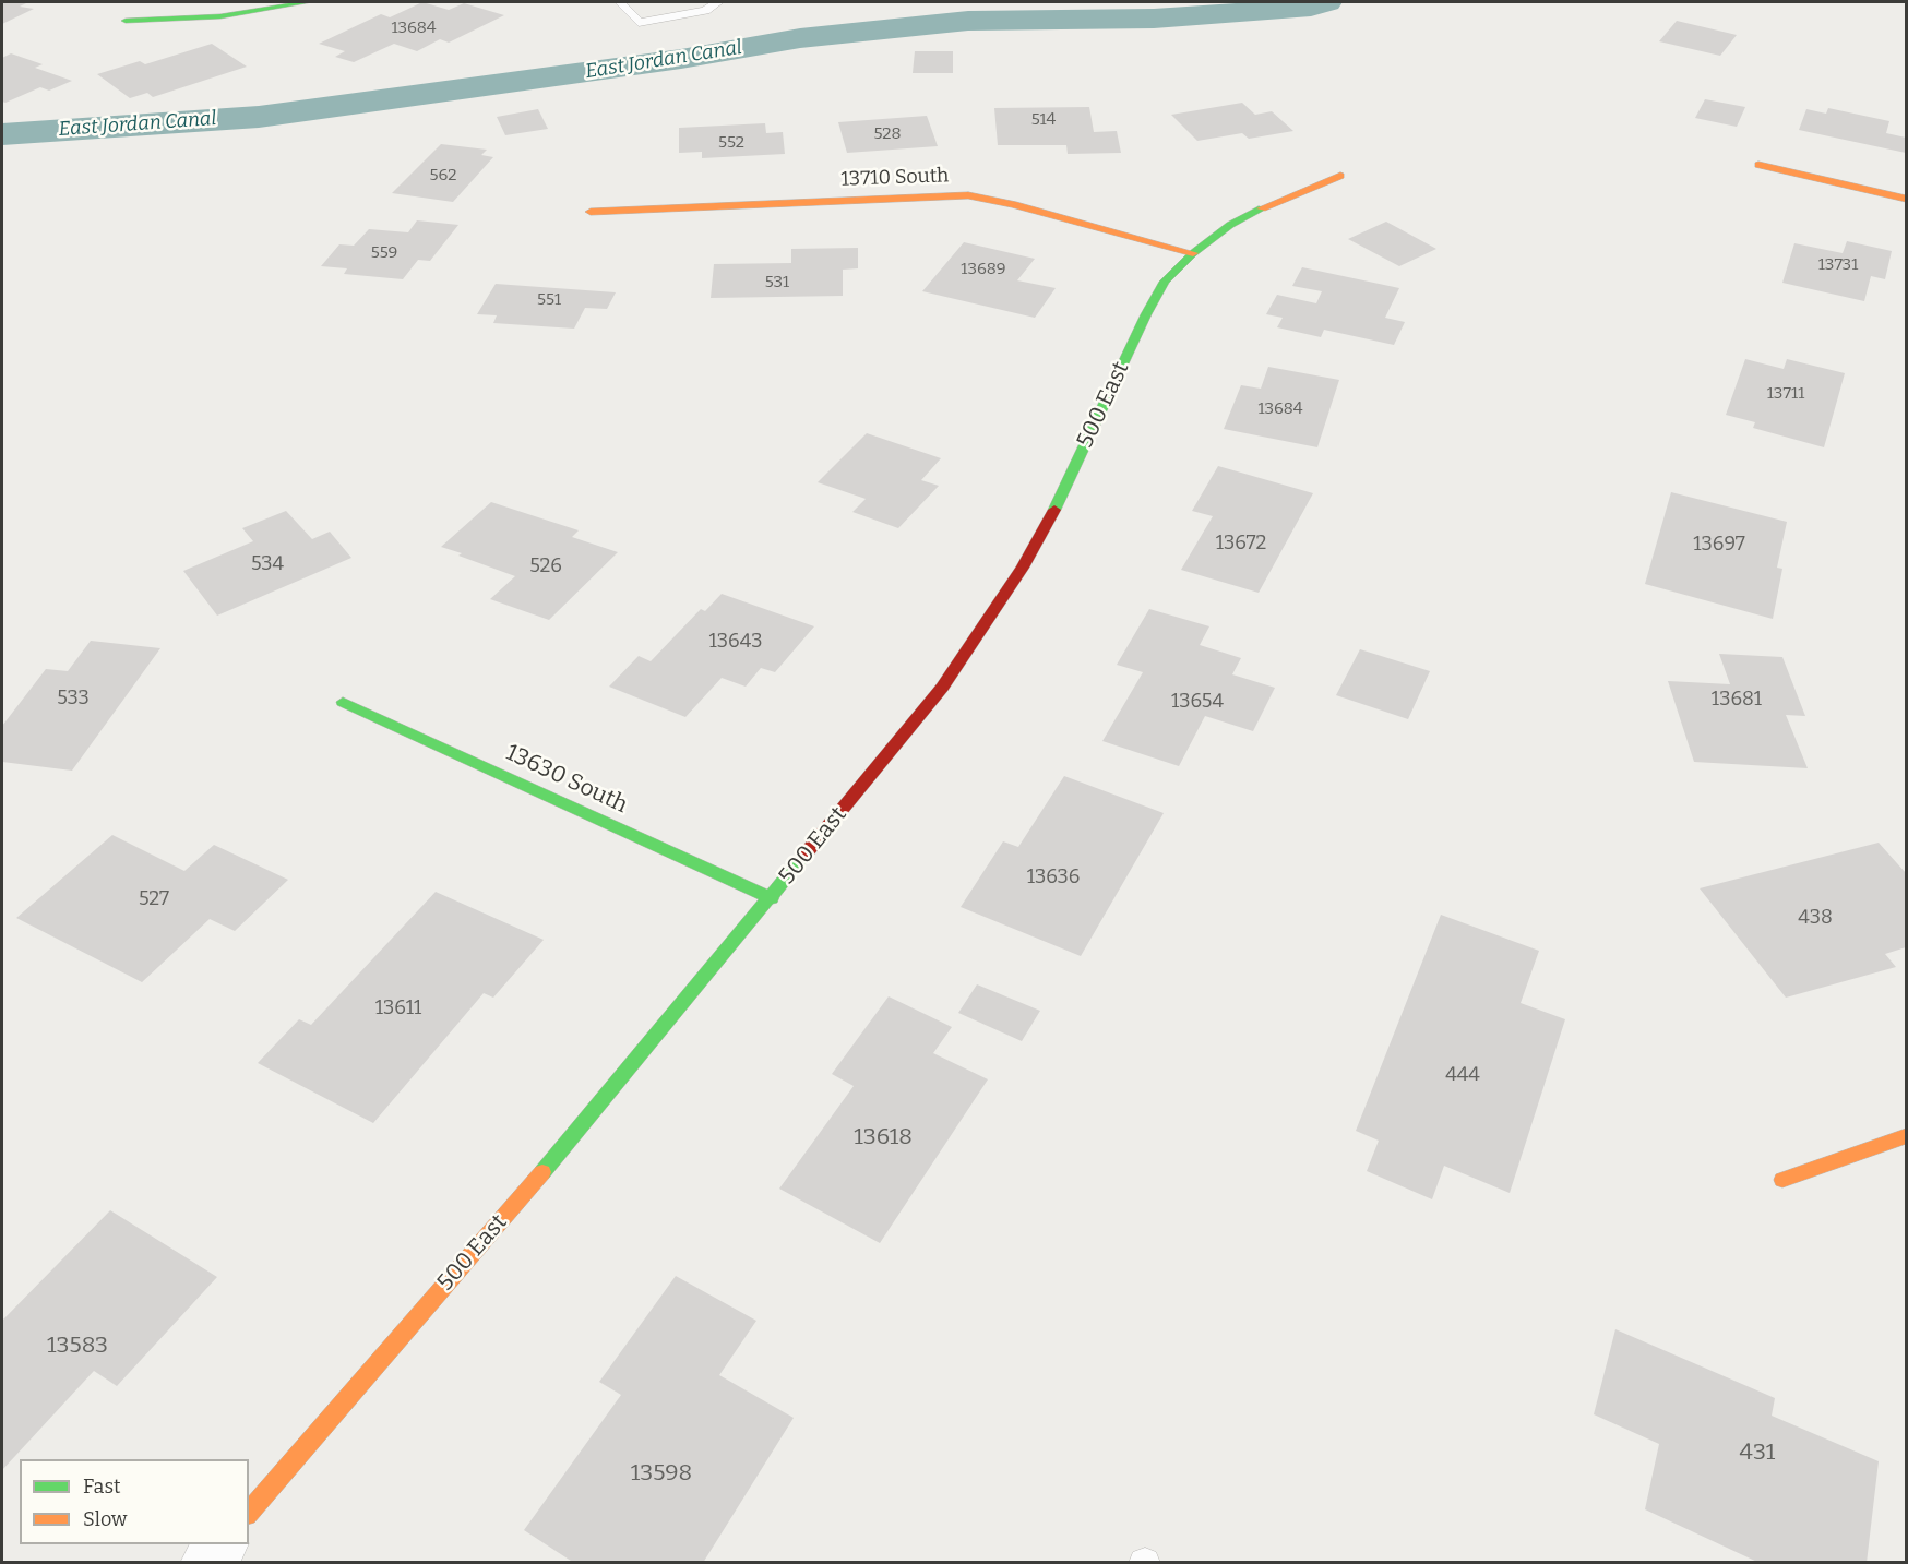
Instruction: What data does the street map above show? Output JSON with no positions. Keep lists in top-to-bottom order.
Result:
{
  "streets": {
    "street": ["13710 South", "500 East", "13630 South"]
  },
  "crossings": [
    ["13710 South", "500 East"],
    ["500 East", "13630 South"]
  ],
  "water": ["East Jordan Canal"],
  "house_numbers": [
    "13684",
    "514",
    "528",
    "552",
    "562",
    "559",
    "13731",
    "13689",
    "531",
    "551",
    "13711",
    "13684",
    "13672",
    "13697",
    "534",
    "526",
    "13643",
    "533",
    "13681",
    "13654",
    "13636",
    "527",
    "438",
    "13611",
    "444",
    "13618",
    "13583",
    "431",
    "13598"
  ],
  "legend": ["Fast", "Slow"]
}
